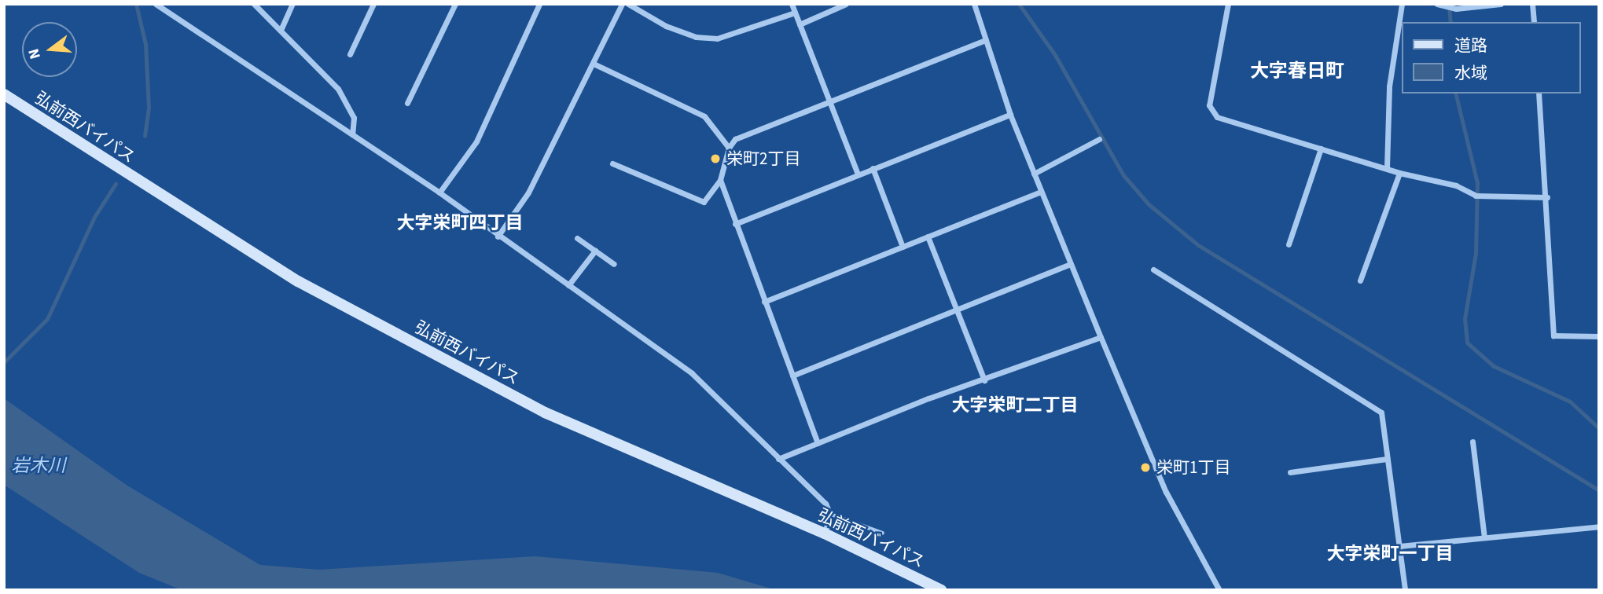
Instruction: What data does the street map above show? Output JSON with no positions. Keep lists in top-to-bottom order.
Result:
{
  "streets": {
    "street": ["弘前西バイパス"]
  },
  "districts": [
    "大字春日町",
    "大字栄町四丁目",
    "大字栄町二丁目",
    "大字栄町一丁目"
  ],
  "water": ["岩木川"],
  "places": ["栄町2丁目", "栄町1丁目"],
  "legend": ["道路", "水域"],
  "north": "left"
}
